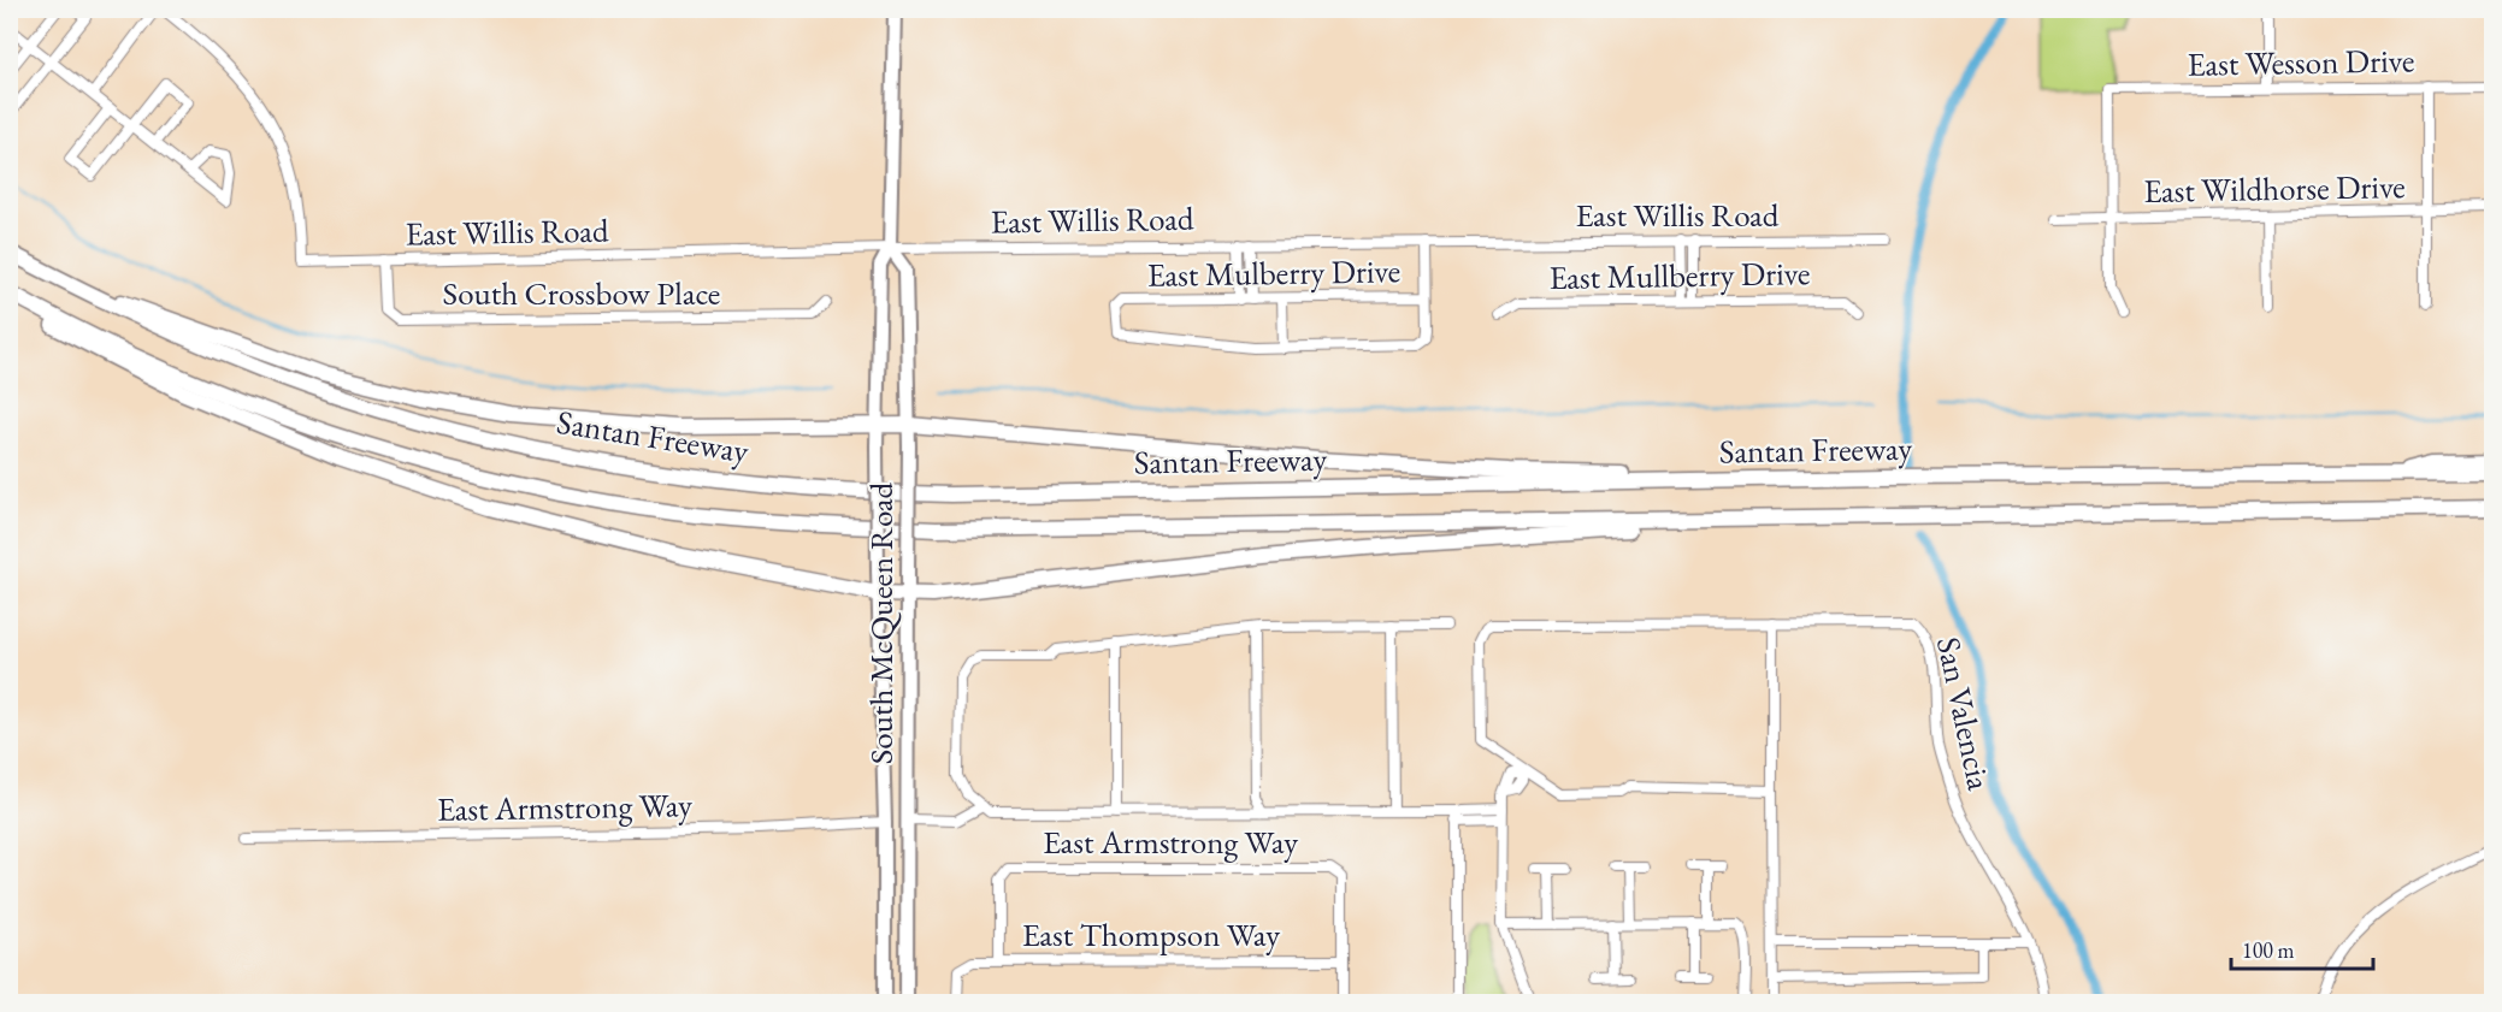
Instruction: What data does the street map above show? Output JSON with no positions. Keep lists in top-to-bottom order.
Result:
{
  "streets": {
    "highway": ["Santan Freeway"],
    "main road": ["South McQueen Road"],
    "street": [
      "East Wesson Drive",
      "East Wildhorse Drive",
      "East Willis Road",
      "East Mulberry Drive",
      "East Mullberry Drive",
      "South Crossbow Place",
      "San Valencia",
      "East Armstrong Way",
      "East Thompson Way"
    ]
  },
  "crossings": [
    ["East Wesson Drive", "East Wildhorse Drive"],
    ["East Willis Road", "South Crossbow Place"],
    ["East Willis Road", "South McQueen Road"],
    ["South McQueen Road", "East Armstrong Way"],
    ["East Armstrong Way", "East Thompson Way"]
  ],
  "scale_bar": "100 m"
}
